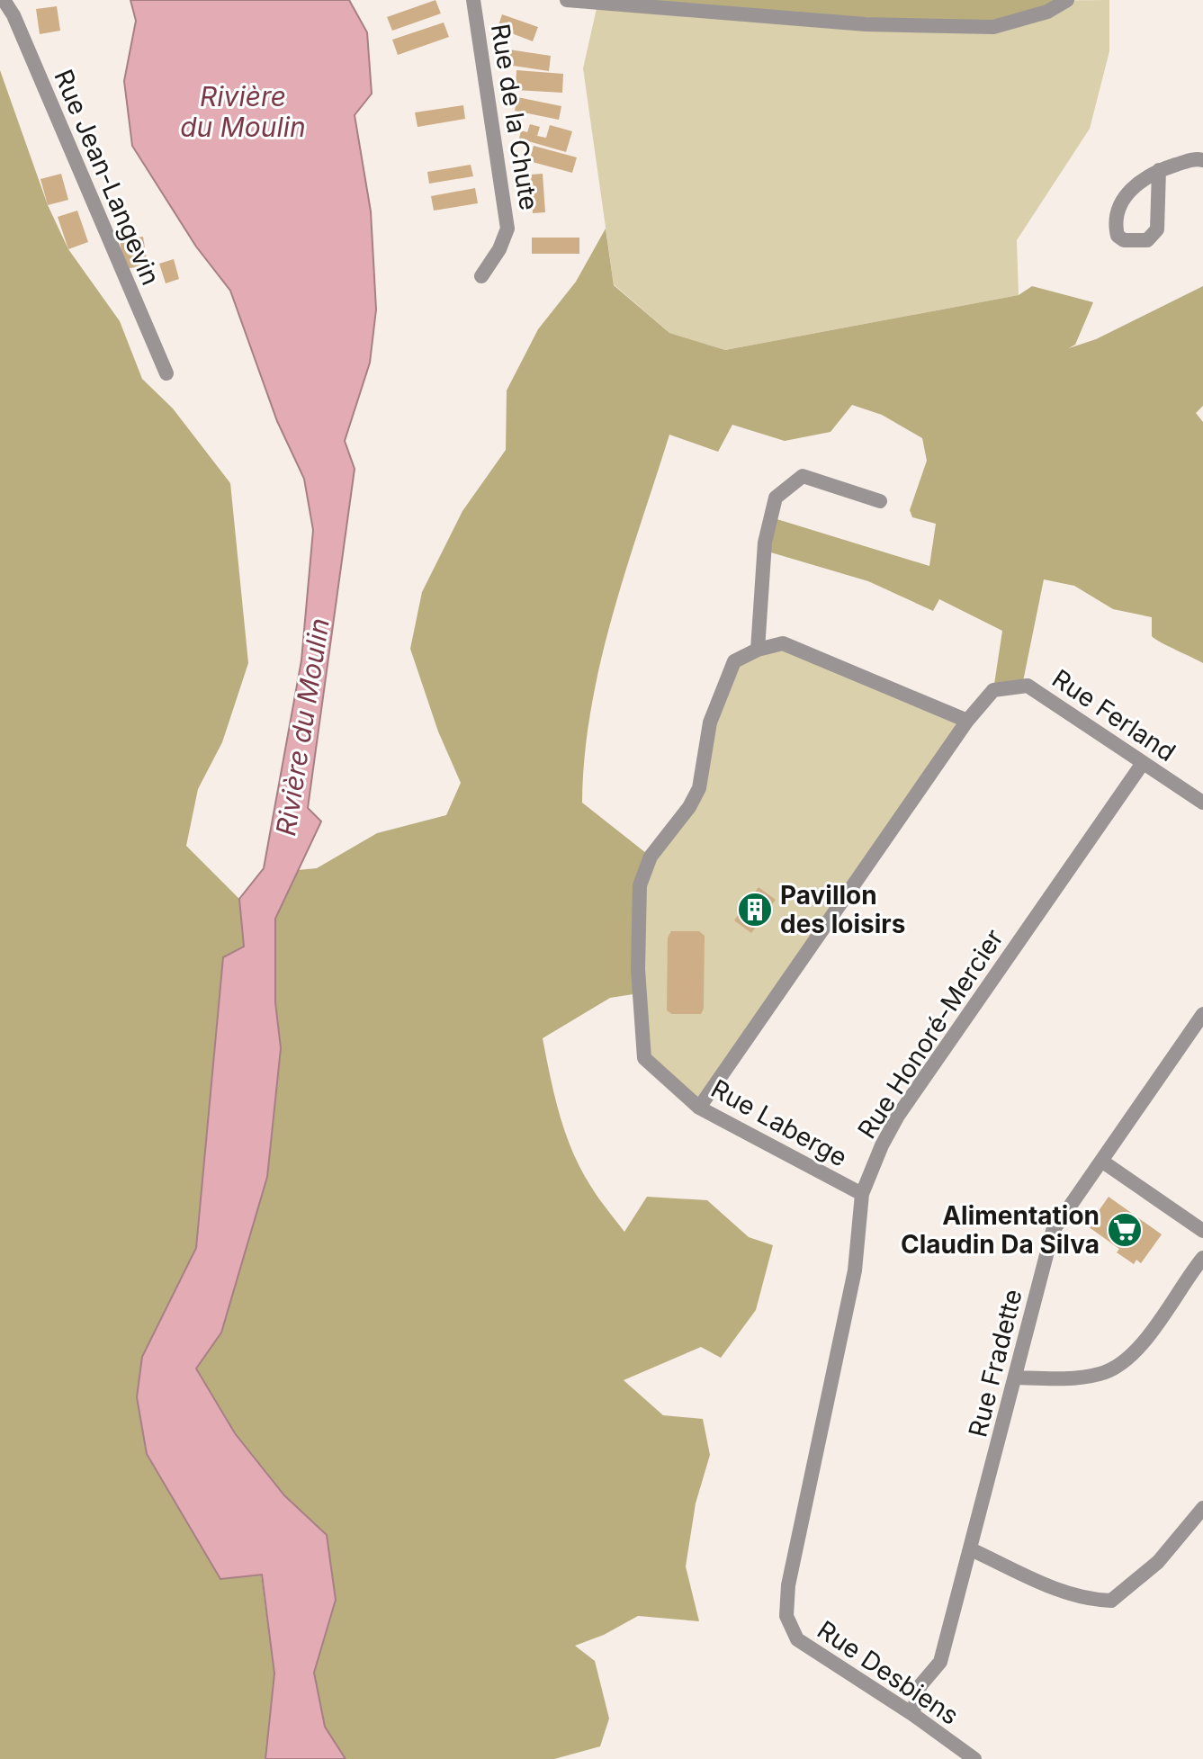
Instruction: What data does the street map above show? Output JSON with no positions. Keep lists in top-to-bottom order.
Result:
{
  "streets": {
    "street": [
      "Rue de la Chute",
      "Rue Jean-Langevin",
      "Rue Ferland",
      "Rue Honoré-Mercier",
      "Rue Laberge",
      "Rue Fradette",
      "Rue Desbiens"
    ]
  },
  "crossings": [
    ["Rue Ferland", "Rue Honoré-Mercier"],
    ["Rue Honoré-Mercier", "Rue Laberge"],
    ["Rue Honoré-Mercier", "Rue Desbiens"],
    ["Rue Fradette", "Rue Desbiens"]
  ],
  "water": ["Rivière du Moulin"],
  "places": {
    "building": ["Pavillon des loisirs"],
    "supermarket": ["Alimentation Claudin Da Silva"]
  }
}
